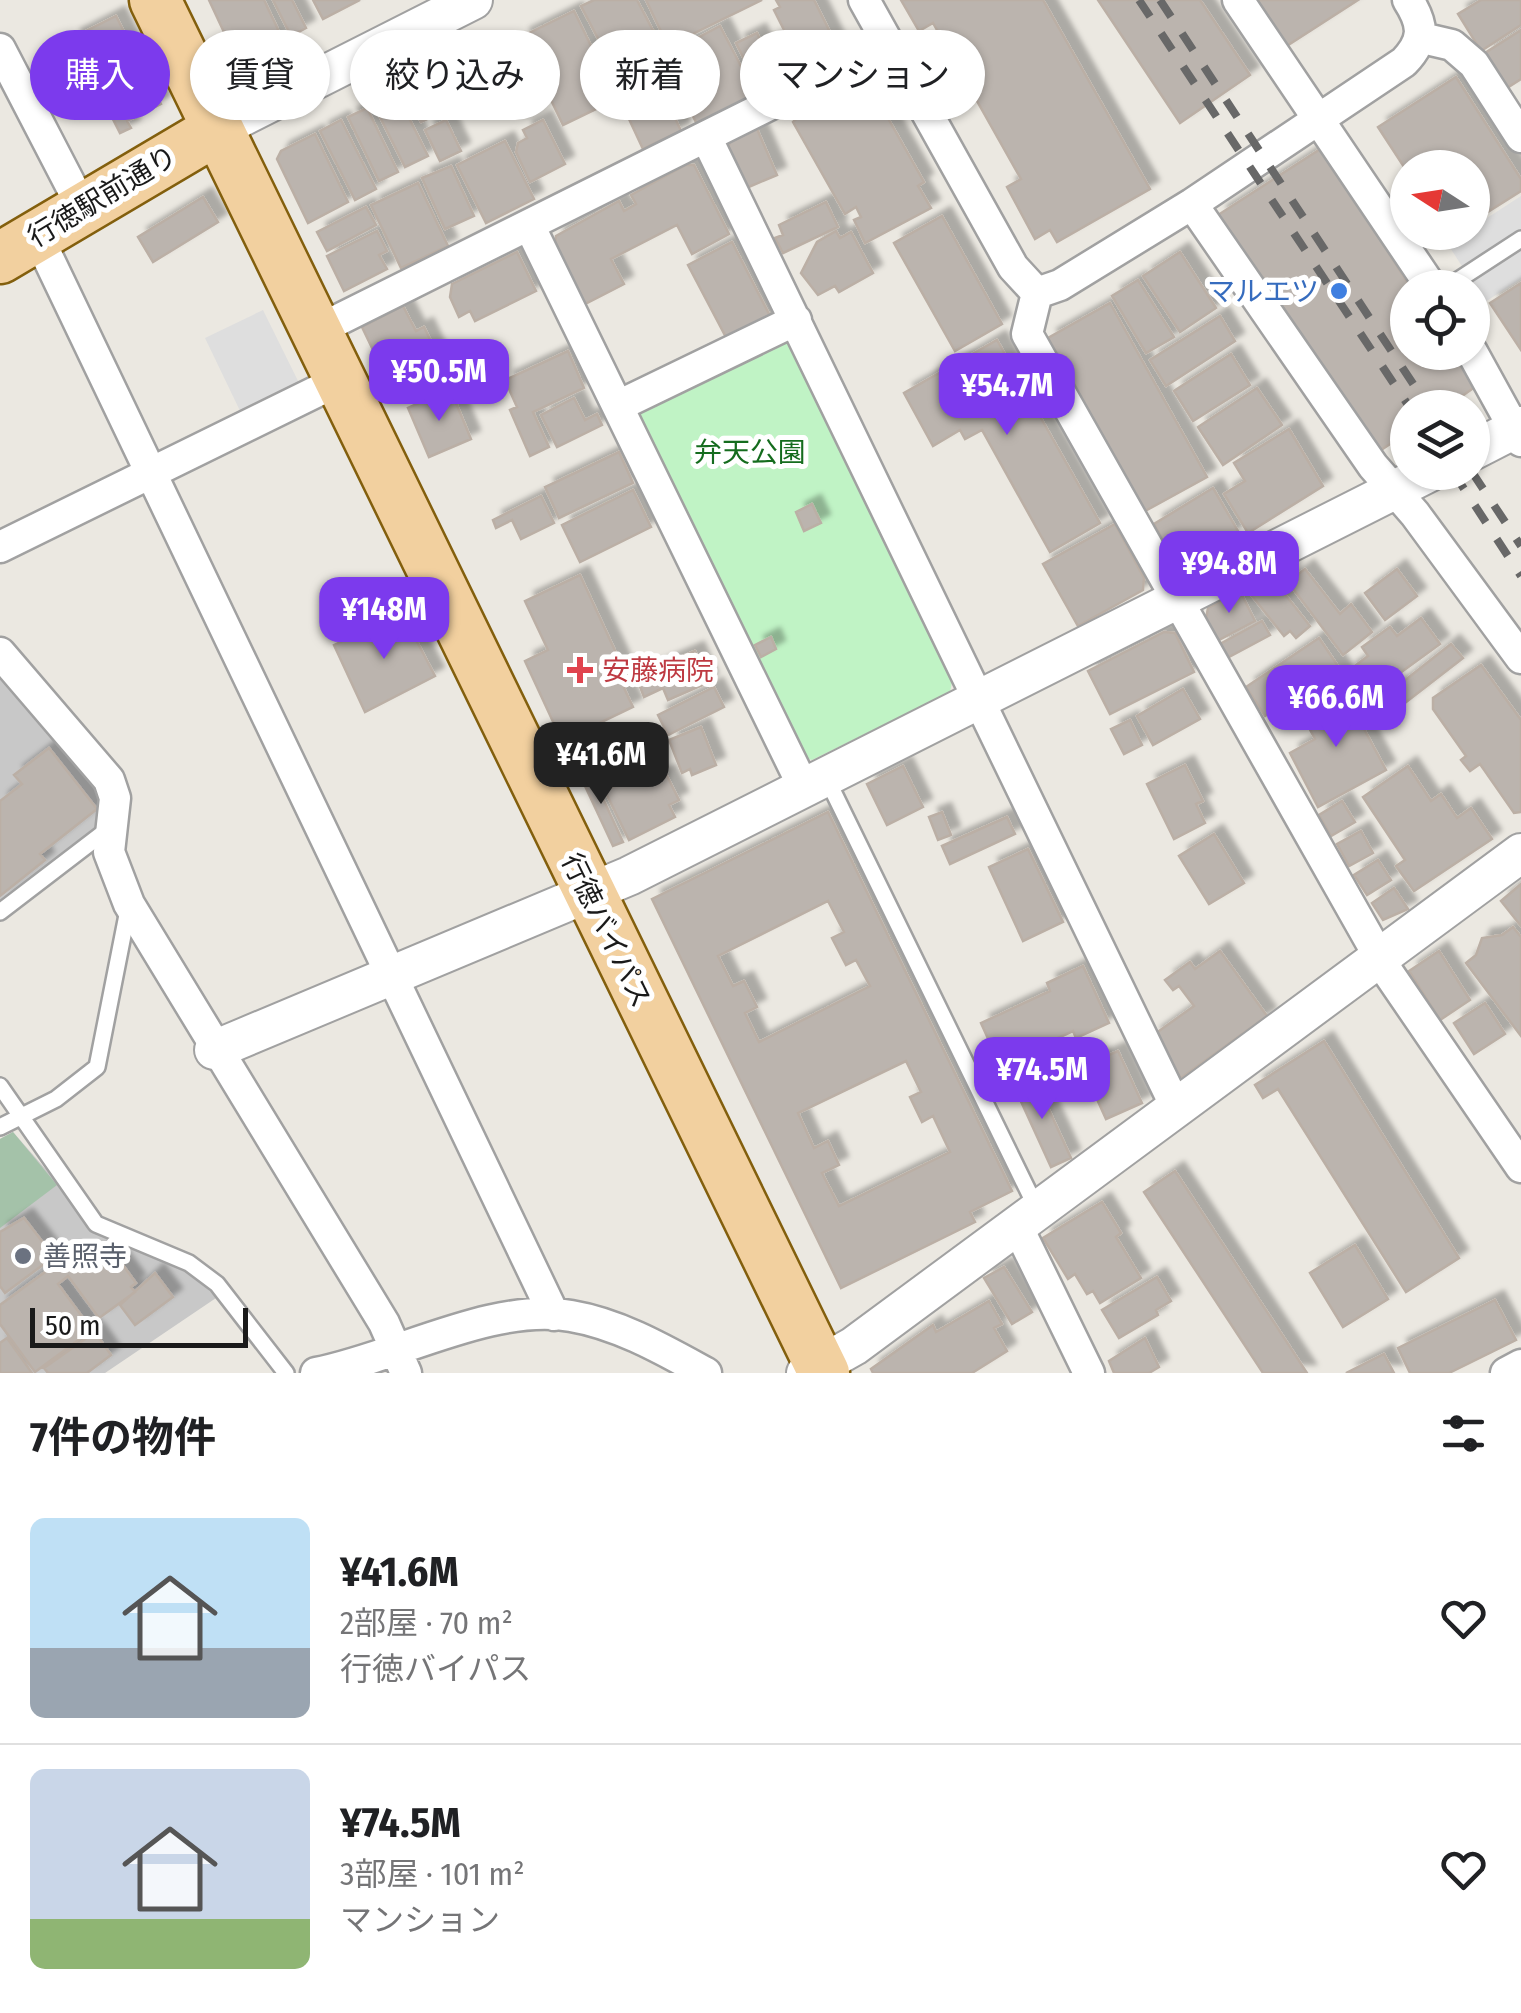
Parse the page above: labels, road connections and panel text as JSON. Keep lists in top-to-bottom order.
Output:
{
  "streets": {
    "main road": ["行徳駅前通り", "行徳バイパス"]
  },
  "crossings": [
    ["行徳駅前通り", "行徳バイパス"]
  ],
  "parks": ["弁天公園"],
  "places": {
    "other": ["マルエツ", "善照寺"],
    "health": ["安藤病院"]
  },
  "scale_bar": "50 m",
  "north": "left",
  "page": {
    "chip": [
      "購入",
      "賃貸",
      "絞り込み",
      "新着",
      "マンション"
    ],
    "price": [
      "¥50.5M",
      "¥54.7M",
      "¥94.8M",
      "¥148M",
      "¥66.6M",
      "¥41.6M",
      "¥74.5M"
    ],
    "scale": "50 m",
    "heading": "7件の物件",
    "list": [
      {
        "name": "¥41.6M",
        "note": "2部屋 · 70 m² · 行徳バイパス"
      },
      {
        "name": "¥74.5M",
        "note": "3部屋 · 101 m² · マンション"
      }
    ]
  }
}
